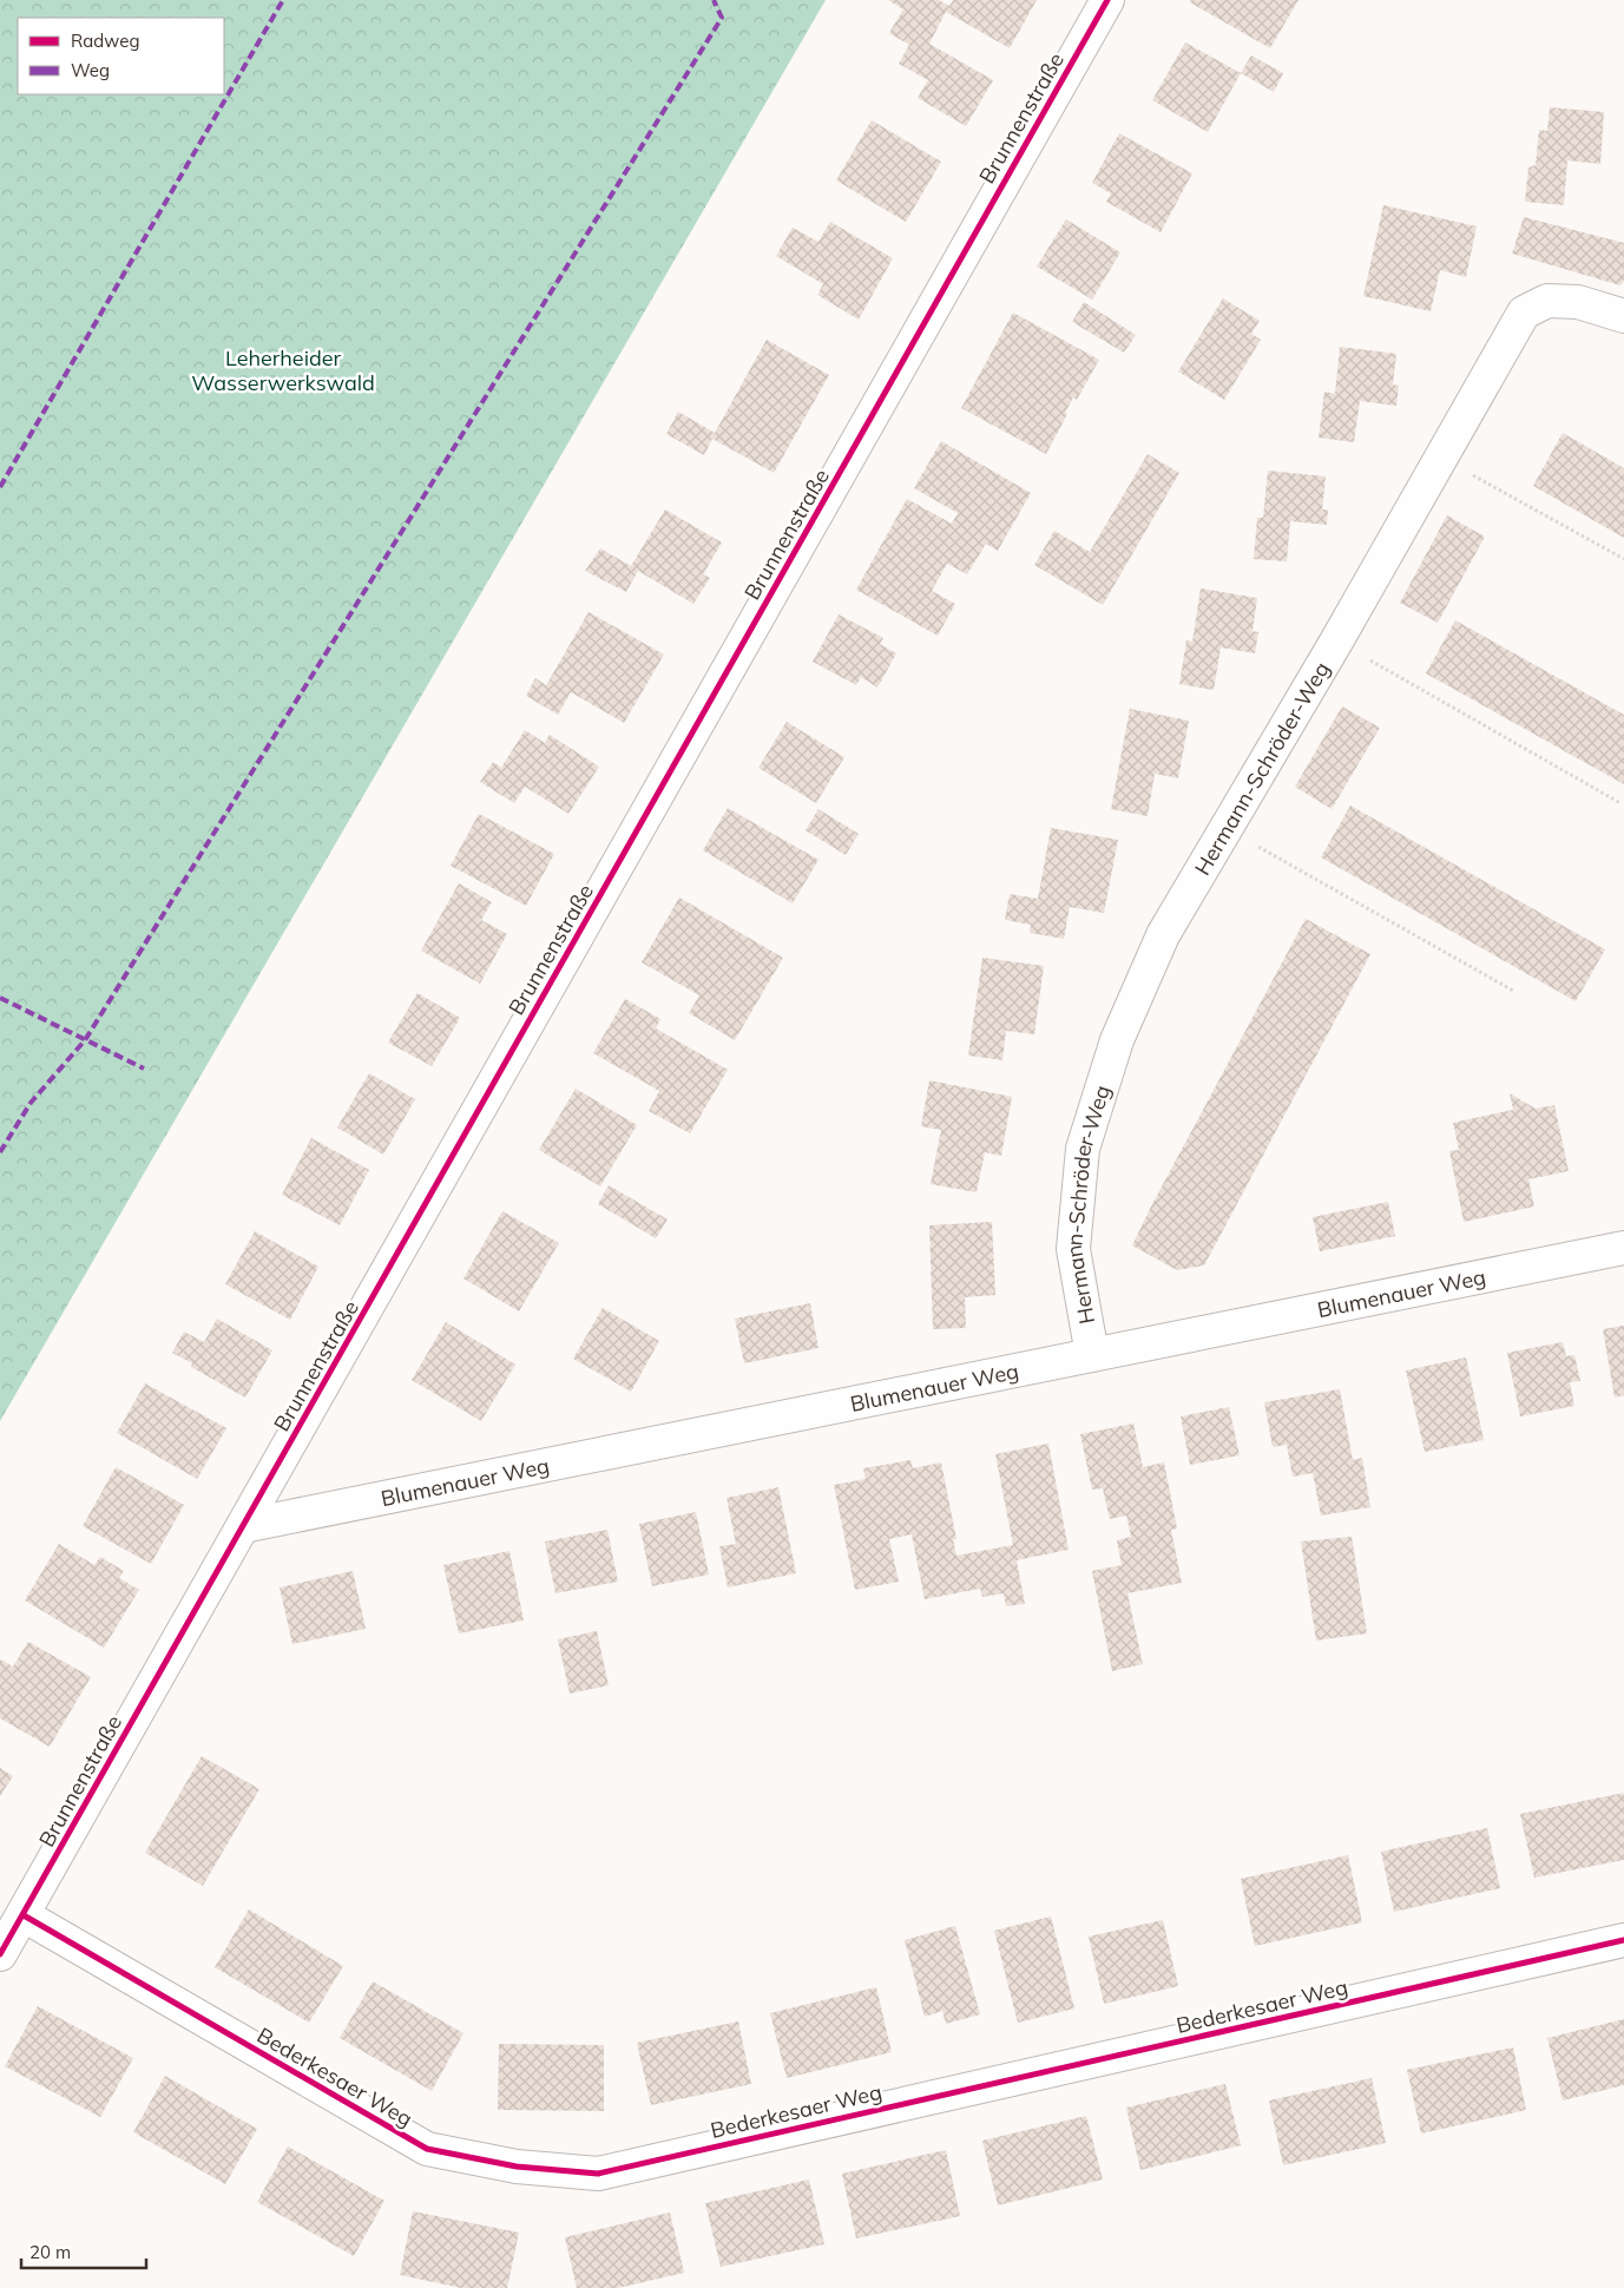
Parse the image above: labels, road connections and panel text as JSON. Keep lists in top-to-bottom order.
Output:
{
  "streets": {
    "street": [
      "Brunnenstraße",
      "Hermann-Schröder-Weg",
      "Blumenauer Weg",
      "Bederkesaer Weg"
    ]
  },
  "crossings": [
    ["Brunnenstraße", "Blumenauer Weg"],
    ["Brunnenstraße", "Bederkesaer Weg"],
    ["Hermann-Schröder-Weg", "Blumenauer Weg"]
  ],
  "parks": ["Leherheider Wasserwerkswald"],
  "legend": ["Radweg", "Weg"],
  "scale_bar": "20 m"
}
